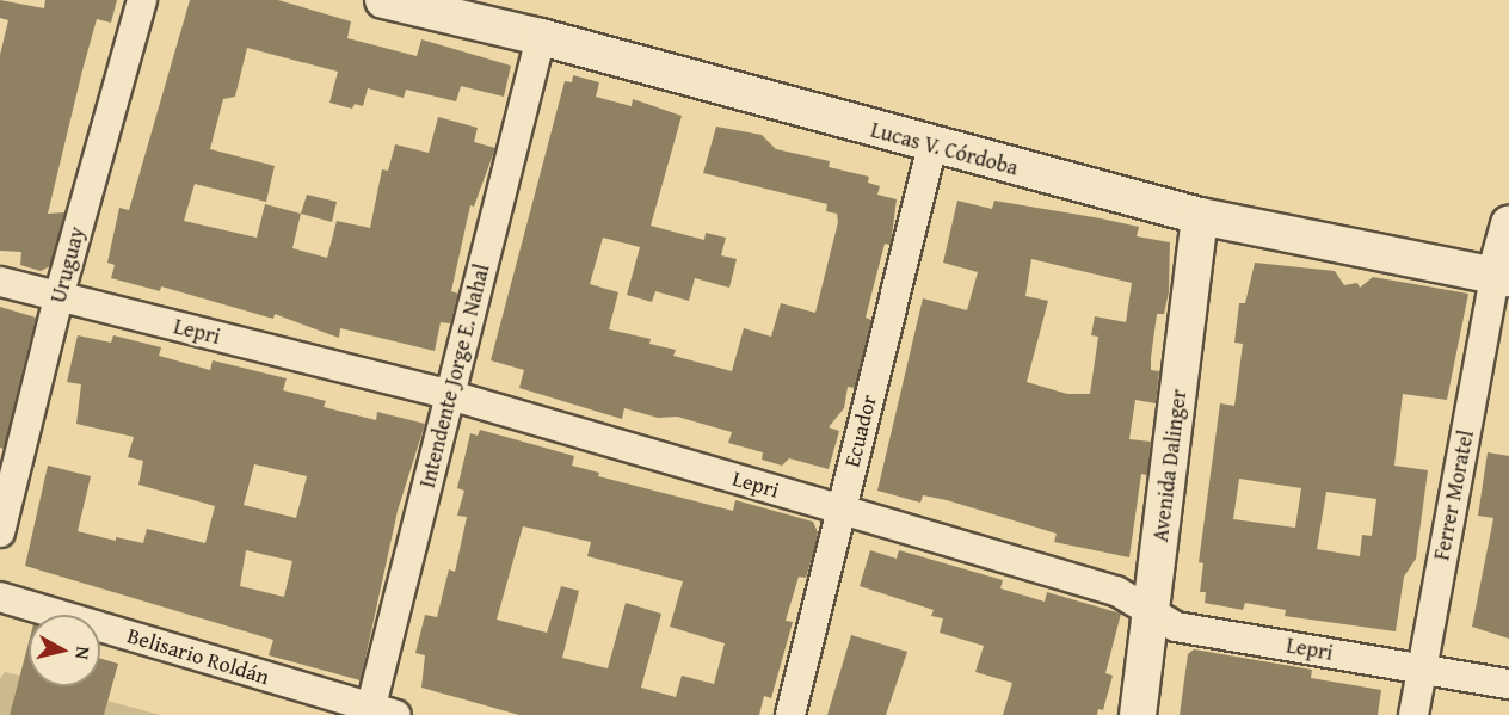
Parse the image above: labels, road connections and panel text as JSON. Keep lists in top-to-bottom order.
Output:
{
  "streets": {
    "street": [
      "Lucas V. Córdoba",
      "Uruguay",
      "Lepri",
      "Intendente Jorge E. Nahal",
      "Ecuador",
      "Avenida Dalinger",
      "Ferrer Moratel",
      "Belisario Roldán"
    ]
  },
  "crossings": [
    ["Lucas V. Córdoba", "Intendente Jorge E. Nahal"],
    ["Lucas V. Córdoba", "Ecuador"],
    ["Lucas V. Córdoba", "Avenida Dalinger"],
    ["Lucas V. Córdoba", "Ferrer Moratel"],
    ["Uruguay", "Lepri"],
    ["Lepri", "Intendente Jorge E. Nahal"],
    ["Lepri", "Ecuador"],
    ["Lepri", "Avenida Dalinger"],
    ["Lepri", "Ferrer Moratel"],
    ["Intendente Jorge E. Nahal", "Belisario Roldán"]
  ],
  "north": "right"
}
